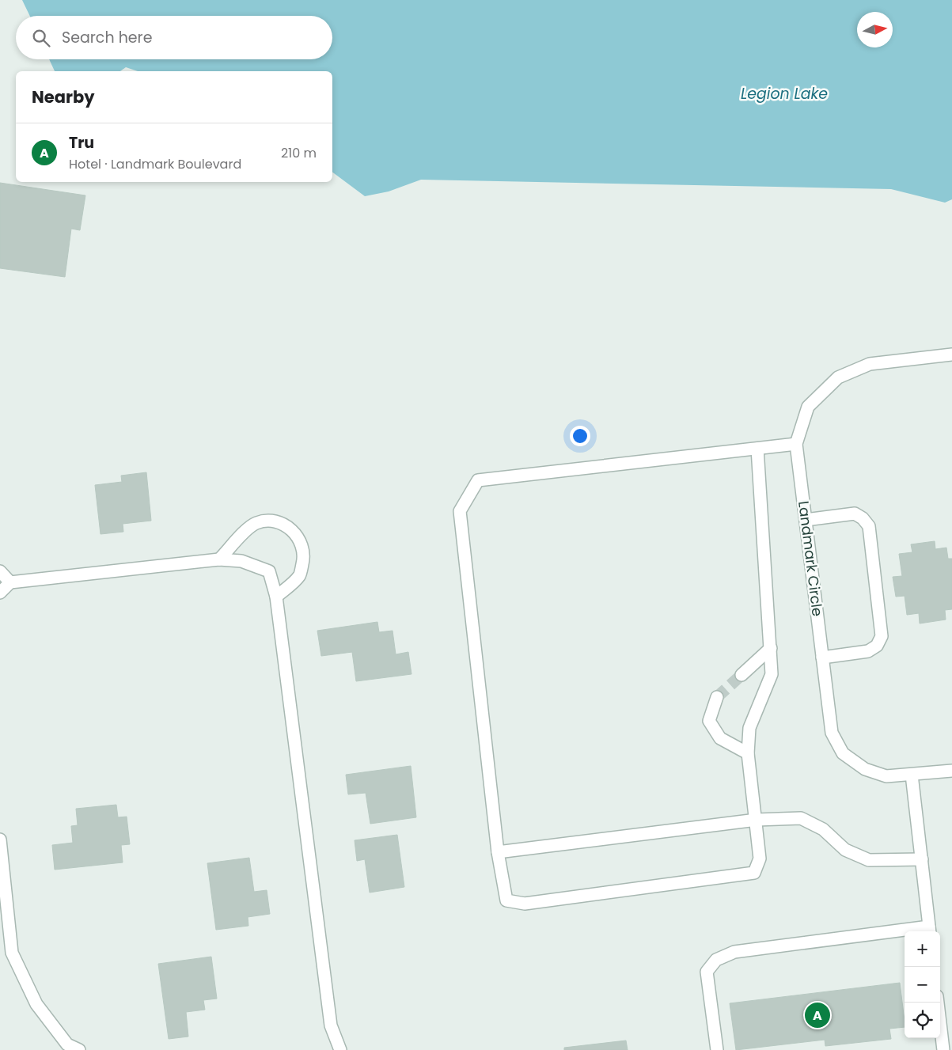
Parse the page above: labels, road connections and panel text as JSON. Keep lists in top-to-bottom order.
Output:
{
  "streets": {
    "street": ["Landmark Circle"]
  },
  "water": ["Legion Lake"],
  "north": "right",
  "page": {
    "search": "Search here",
    "heading": "Nearby",
    "list": [
      {
        "mark": "A",
        "name": "Tru",
        "note": "Hotel · Landmark Boulevard",
        "value": "210 m"
      }
    ],
    "map_buttons": ["+", "−"],
    "pins": "A"
  }
}
